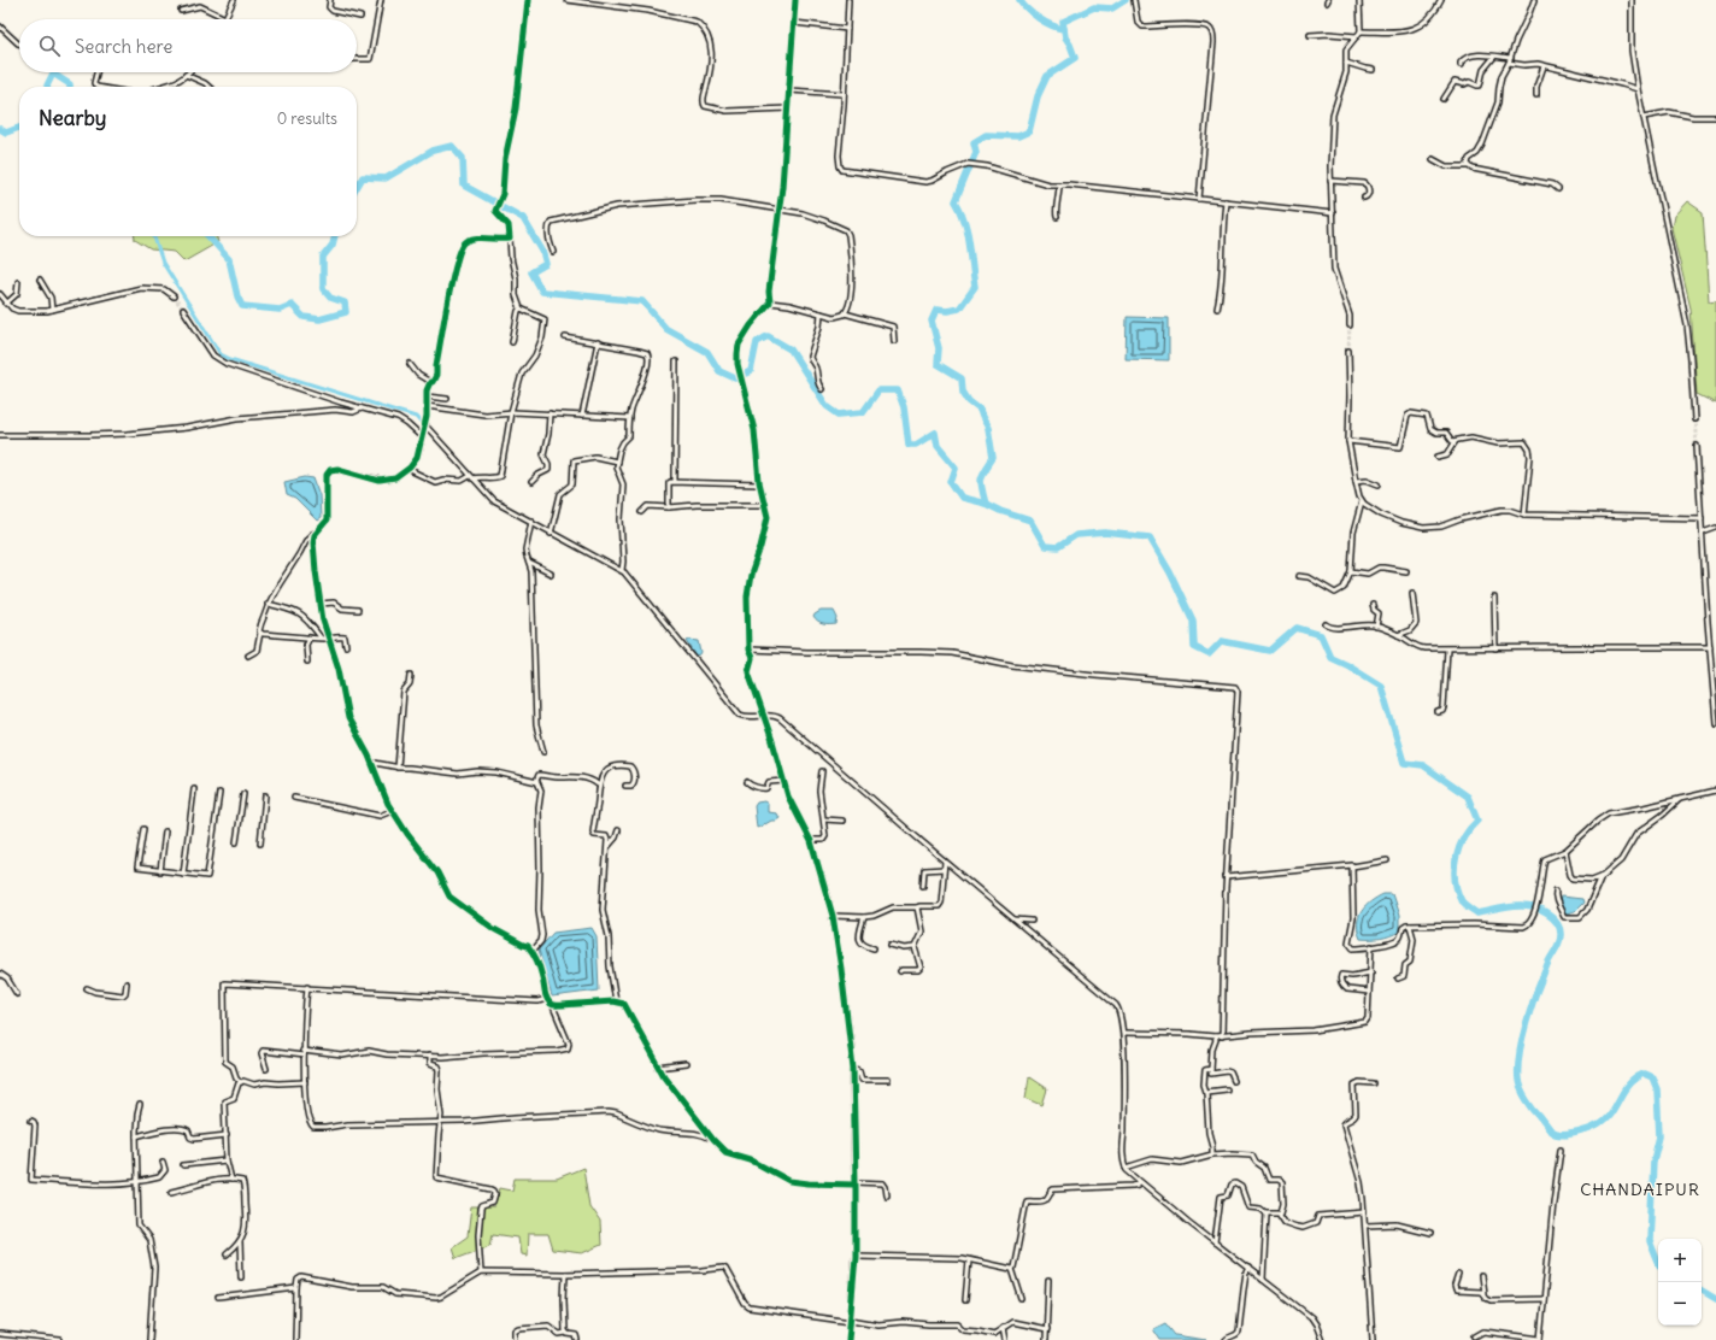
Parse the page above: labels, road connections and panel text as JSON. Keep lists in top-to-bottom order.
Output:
{
  "districts": ["CHANDAIPUR"],
  "page": {
    "search": "Search here",
    "heading": ["Nearby", "0 results"],
    "map_buttons": ["+", "−"]
  }
}
